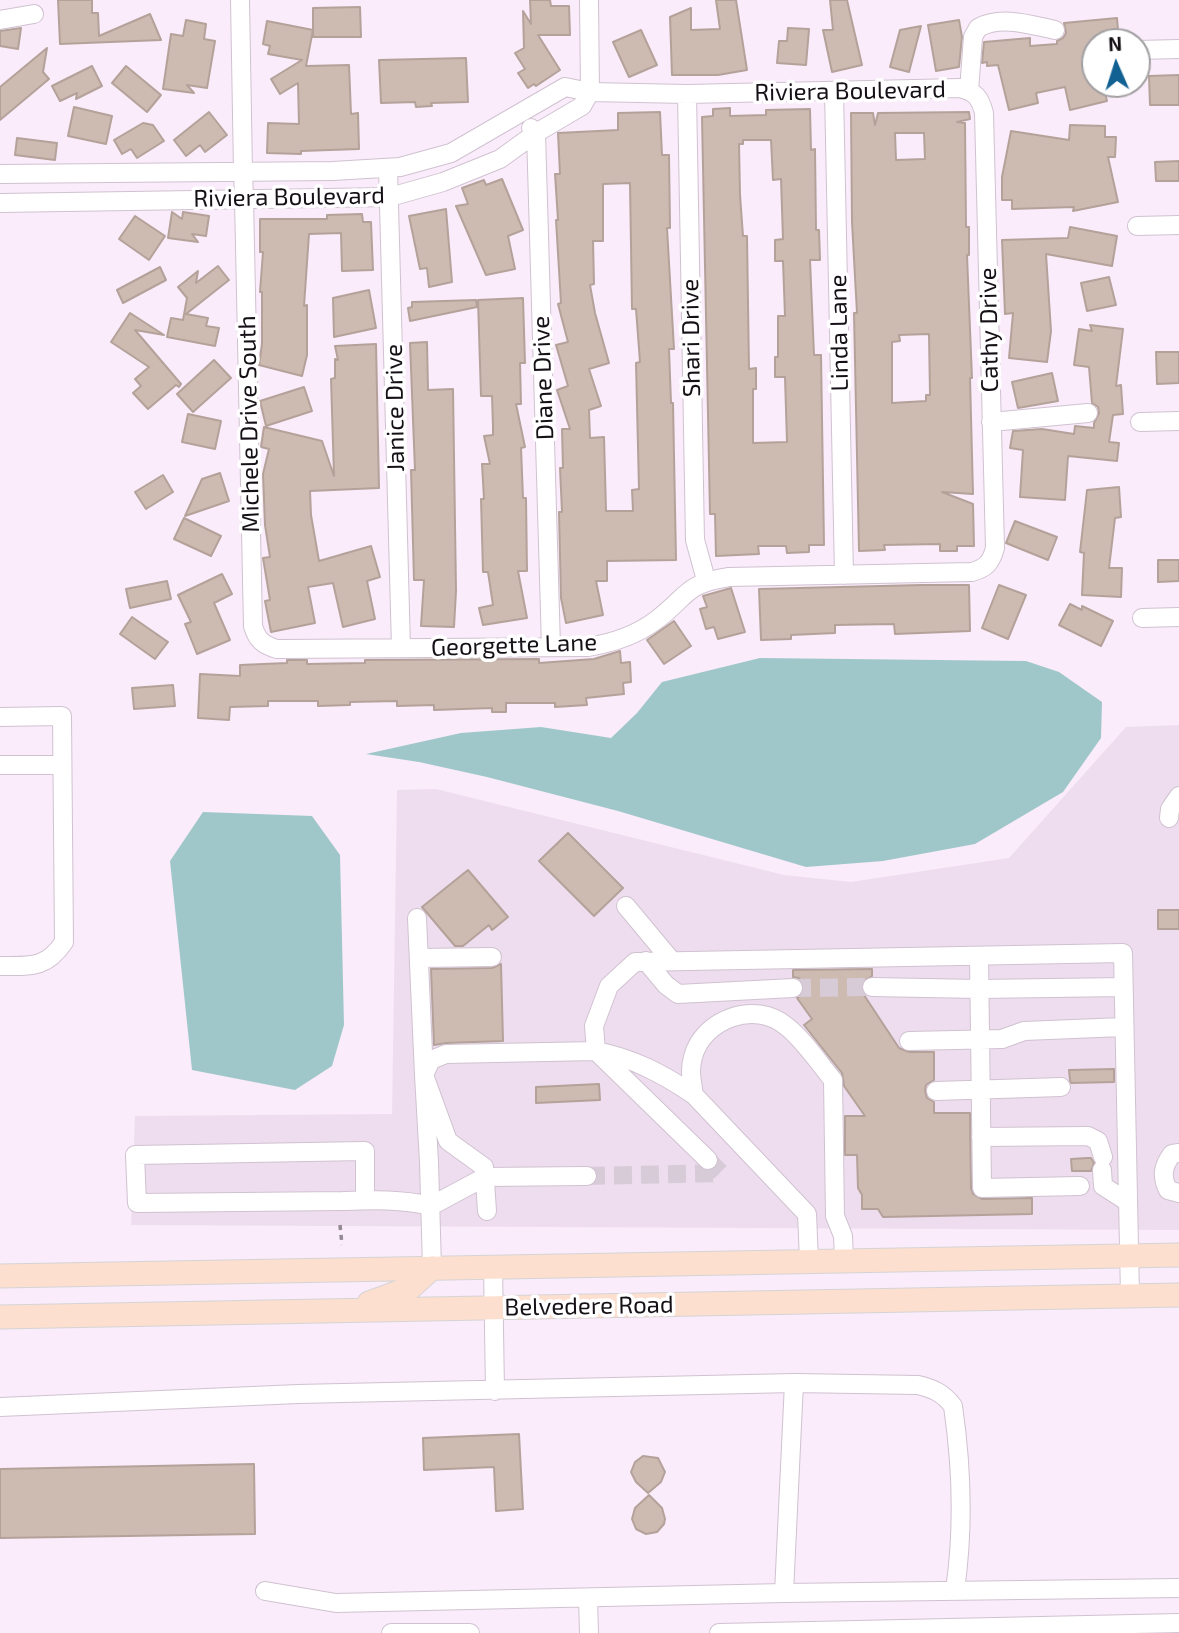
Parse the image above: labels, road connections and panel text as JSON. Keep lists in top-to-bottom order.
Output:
{
  "streets": {
    "main road": ["Belvedere Road"],
    "street": [
      "Riviera Boulevard",
      "Cathy Drive",
      "Linda Lane",
      "Shari Drive",
      "Diane Drive",
      "Janice Drive",
      "Michele Drive South",
      "Georgette Lane"
    ]
  },
  "crossings": [
    ["Riviera Boulevard", "Cathy Drive"],
    ["Riviera Boulevard", "Linda Lane"],
    ["Riviera Boulevard", "Shari Drive"],
    ["Riviera Boulevard", "Diane Drive"],
    ["Riviera Boulevard", "Janice Drive"],
    ["Riviera Boulevard", "Michele Drive South"],
    ["Cathy Drive", "Georgette Lane"],
    ["Linda Lane", "Georgette Lane"],
    ["Shari Drive", "Georgette Lane"],
    ["Diane Drive", "Georgette Lane"],
    ["Janice Drive", "Georgette Lane"],
    ["Michele Drive South", "Georgette Lane"]
  ],
  "north": "top"
}
